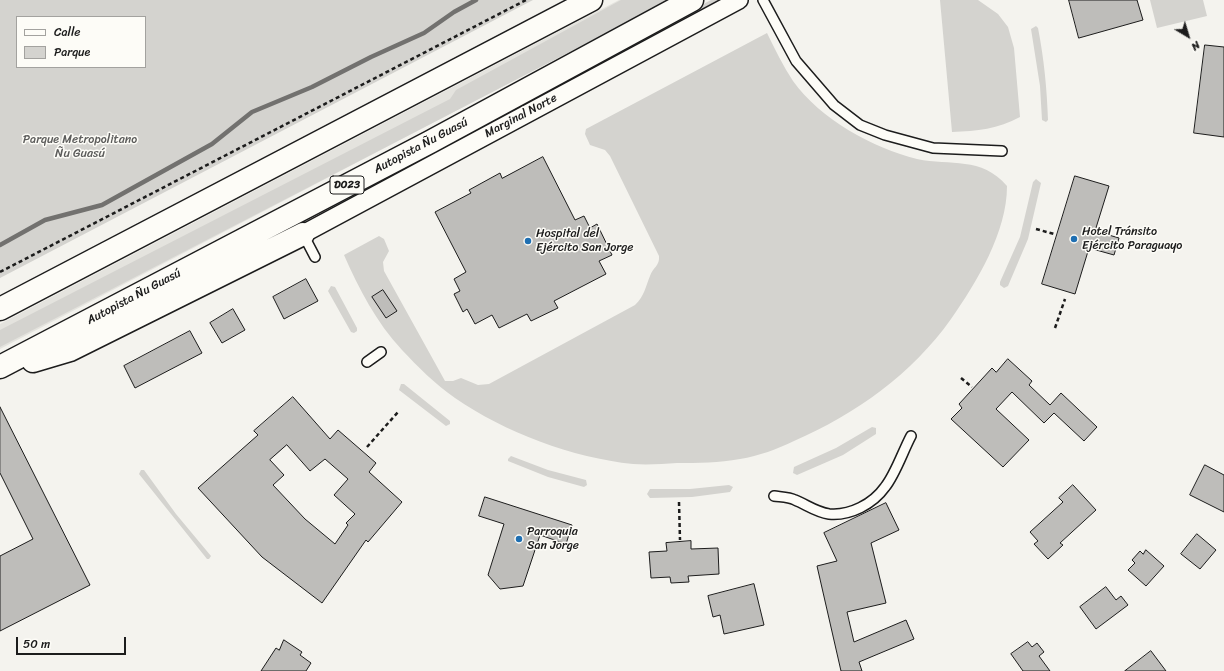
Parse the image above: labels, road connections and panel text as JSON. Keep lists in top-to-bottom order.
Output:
{
  "streets": {
    "highway": ["Autopista Ñu Guasú", "D023"],
    "street": ["Marginal Norte"]
  },
  "parks": ["Parque Metropolitano Ñu Guasú"],
  "places": ["Hotel Tránsito Ejército Paraguayo", "Hospital del Ejército San Jorge", "Parroquia San Jorge"],
  "legend": ["Calle", "Parque"],
  "scale_bar": "50 m",
  "north": "bottom right"
}
